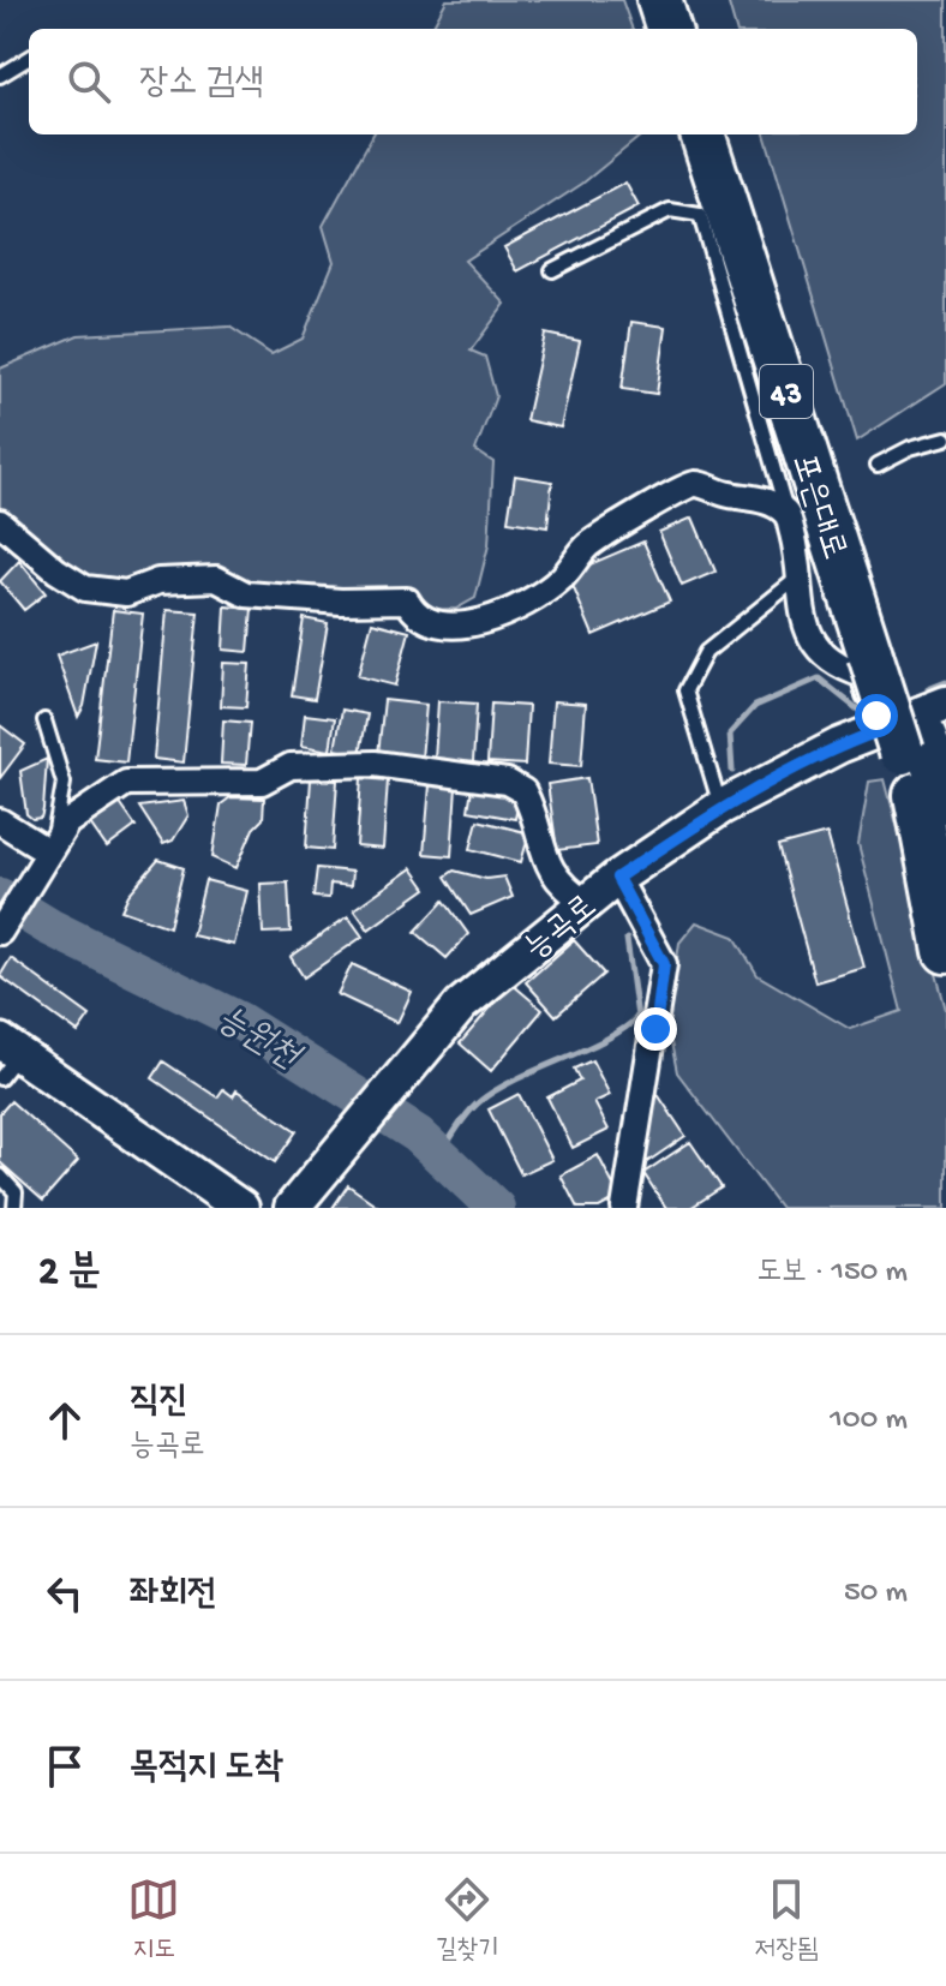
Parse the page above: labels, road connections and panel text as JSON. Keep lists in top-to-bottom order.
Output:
{
  "streets": {
    "highway": ["43", "포은대로"],
    "street": ["능곡로"]
  },
  "crossings": [
    ["43", "포은대로"],
    ["43", "능곡로"]
  ],
  "water": ["능원천"],
  "page": {
    "search": "장소 검색",
    "heading": ["2 분", "도보 · 150 m"],
    "list": [
      ["직진", "능곡로", "100 m"],
      ["좌회전", "50 m"],
      "목적지 도착"
    ],
    "nav": ["지도", "길찾기", "저장됨"]
  }
}
